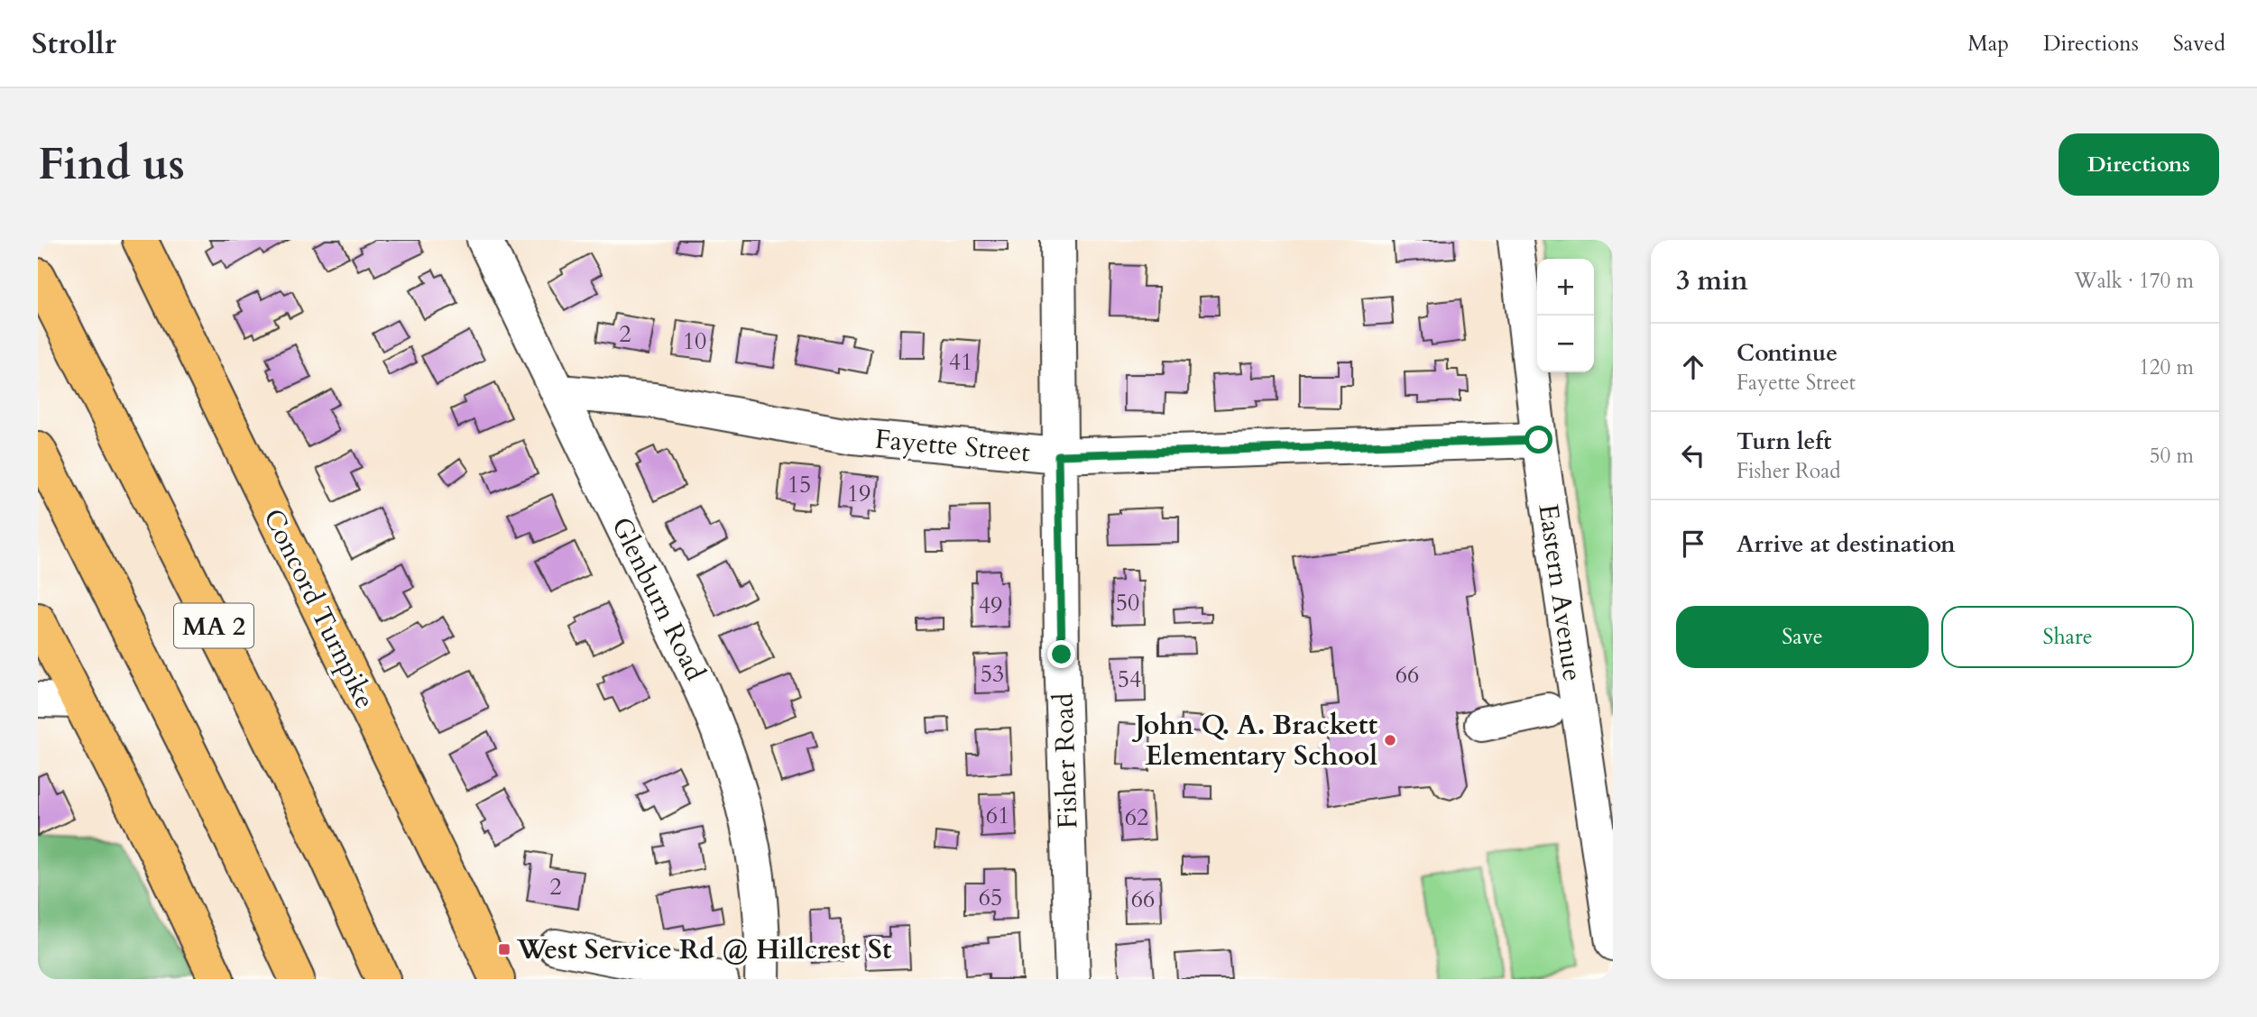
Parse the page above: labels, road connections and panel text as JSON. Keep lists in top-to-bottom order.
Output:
{
  "streets": {
    "main road": ["Concord Turnpike", "MA 2"],
    "street": [
      "Fayette Street",
      "Eastern Avenue",
      "Glenburn Road",
      "Fisher Road"
    ]
  },
  "crossings": [
    ["Fayette Street", "Eastern Avenue"],
    ["Fayette Street", "Glenburn Road"],
    ["Fayette Street", "Fisher Road"]
  ],
  "places": {
    "other": ["John Q. A. Brackett Elementary School"],
    "transit": ["West Service Rd @ Hillcrest St"]
  },
  "house_numbers": [
    "2",
    "10",
    "41",
    "15",
    "19",
    "50",
    "49",
    "53",
    "66",
    "54",
    "61",
    "62",
    "2",
    "65",
    "66"
  ],
  "page": {
    "header": "Strollr",
    "nav": ["Map", "Directions", "Saved"],
    "buttons": [
      "Directions",
      ["Save", "Share"]
    ],
    "title": "Find us",
    "heading": ["3 min", "Walk · 170 m"],
    "map_buttons": ["+", "−"],
    "list": [
      ["Continue", "Fayette Street", "120 m"],
      ["Turn left", "Fisher Road", "50 m"],
      "Arrive at destination"
    ]
  }
}
